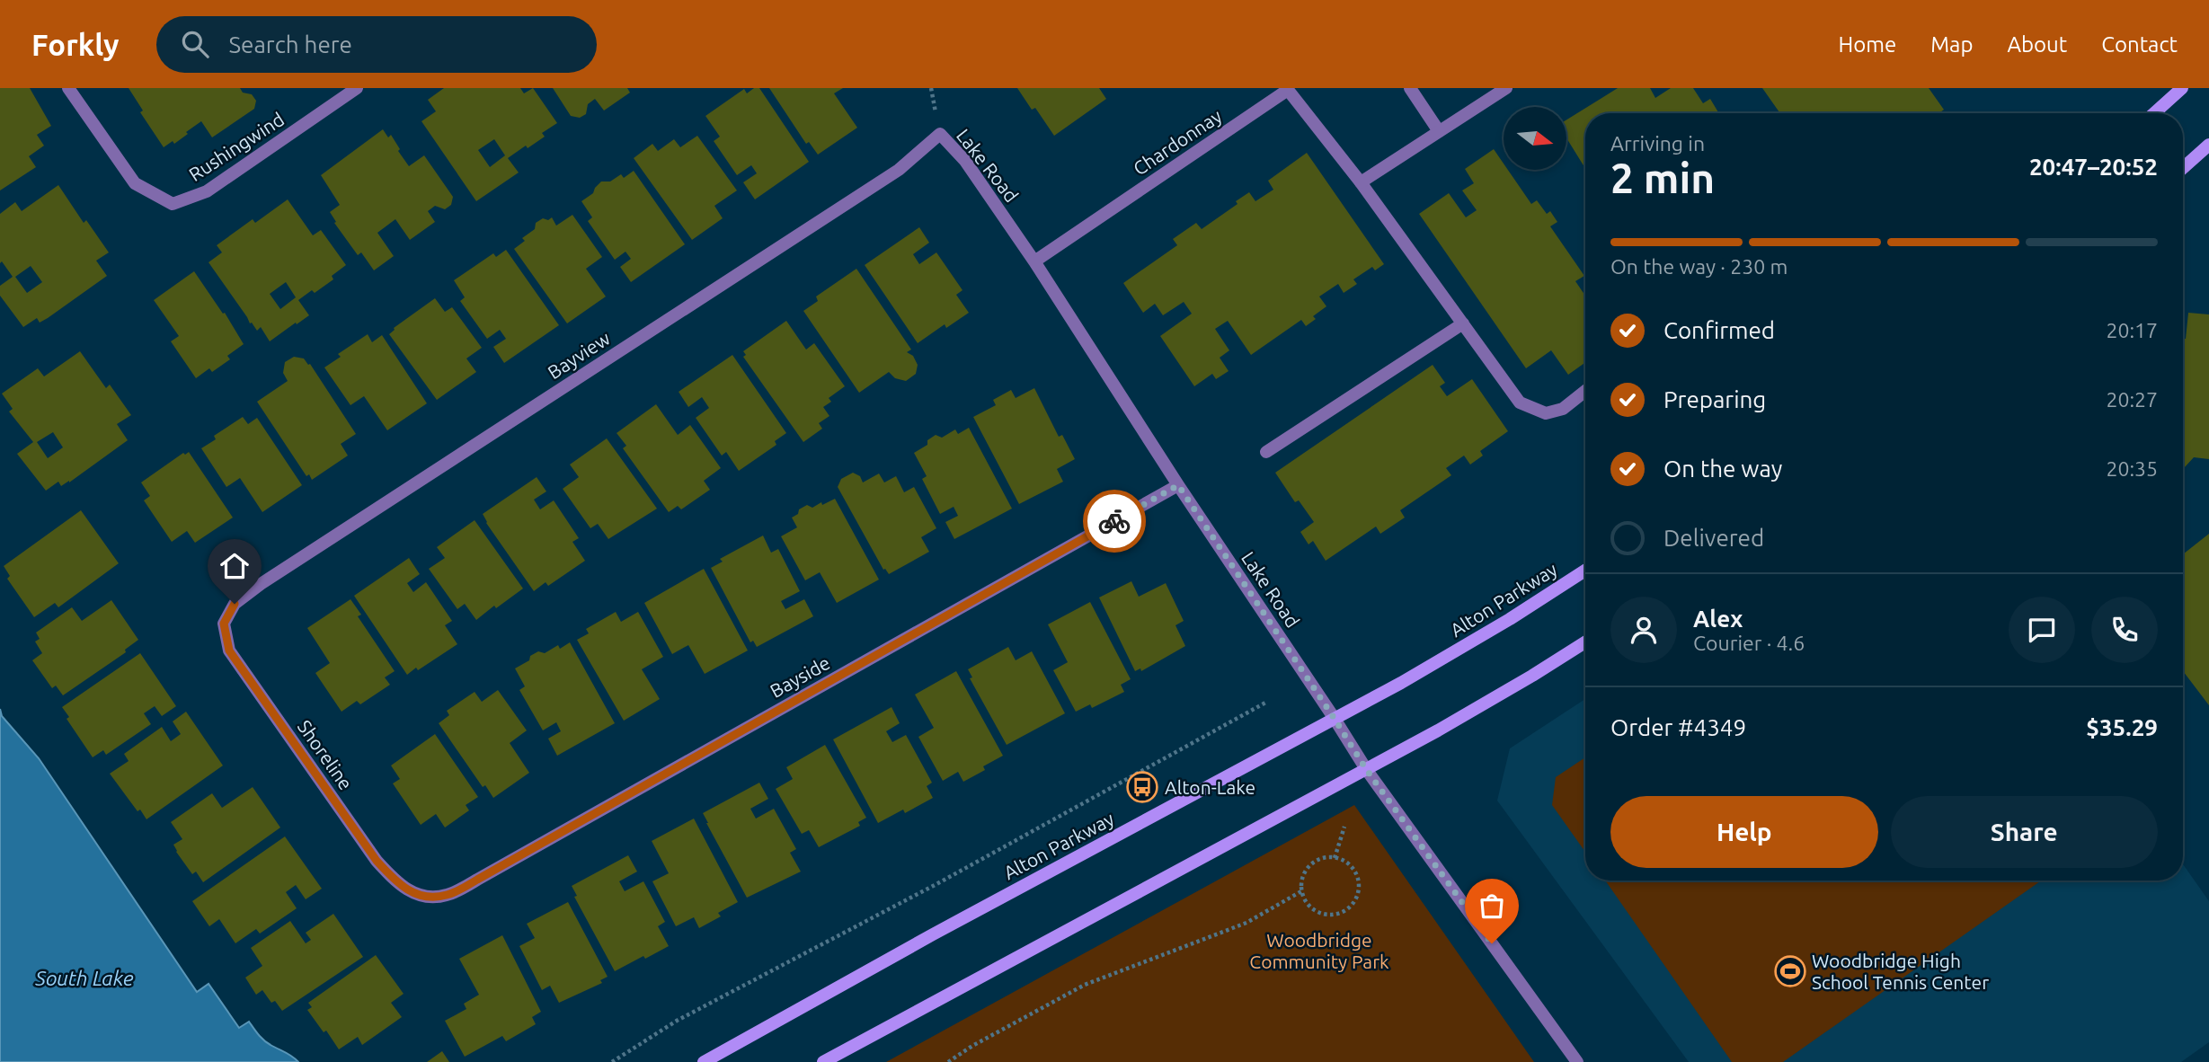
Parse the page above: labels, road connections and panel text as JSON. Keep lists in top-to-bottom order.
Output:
{
  "streets": {
    "main road": ["Alton Parkway"],
    "street": [
      "Chardonnay",
      "Rushingwind",
      "Lake Road",
      "Bayview",
      "Bayside",
      "Shoreline"
    ]
  },
  "crossings": [
    ["Chardonnay", "Lake Road"],
    ["Lake Road", "Bayview"],
    ["Lake Road", "Alton Parkway"],
    ["Lake Road", "Bayside"],
    ["Bayview", "Shoreline"],
    ["Bayside", "Shoreline"]
  ],
  "water": ["South Lake"],
  "parks": ["Woodbridge Community Park"],
  "places": {
    "bus stop": ["Alton-Lake"],
    "sports": ["Woodbridge High School Tennis Center"]
  },
  "north": "right",
  "page": {
    "header": "Forkly",
    "search": "Search here",
    "nav": [
      "Home",
      "Map",
      "About",
      "Contact"
    ],
    "heading": ["2 min", "Arriving in", "20:47–20:52"],
    "panel": [
      "Alex",
      "Courier · 4.6",
      "Order #4349",
      "$35.29"
    ],
    "bar": "On the way · 230 m",
    "list": [
      ["Confirmed", "20:17"],
      ["Preparing", "20:27"],
      ["On the way", "20:35"],
      "Delivered"
    ],
    "buttons": ["Help", "Share"]
  }
}
